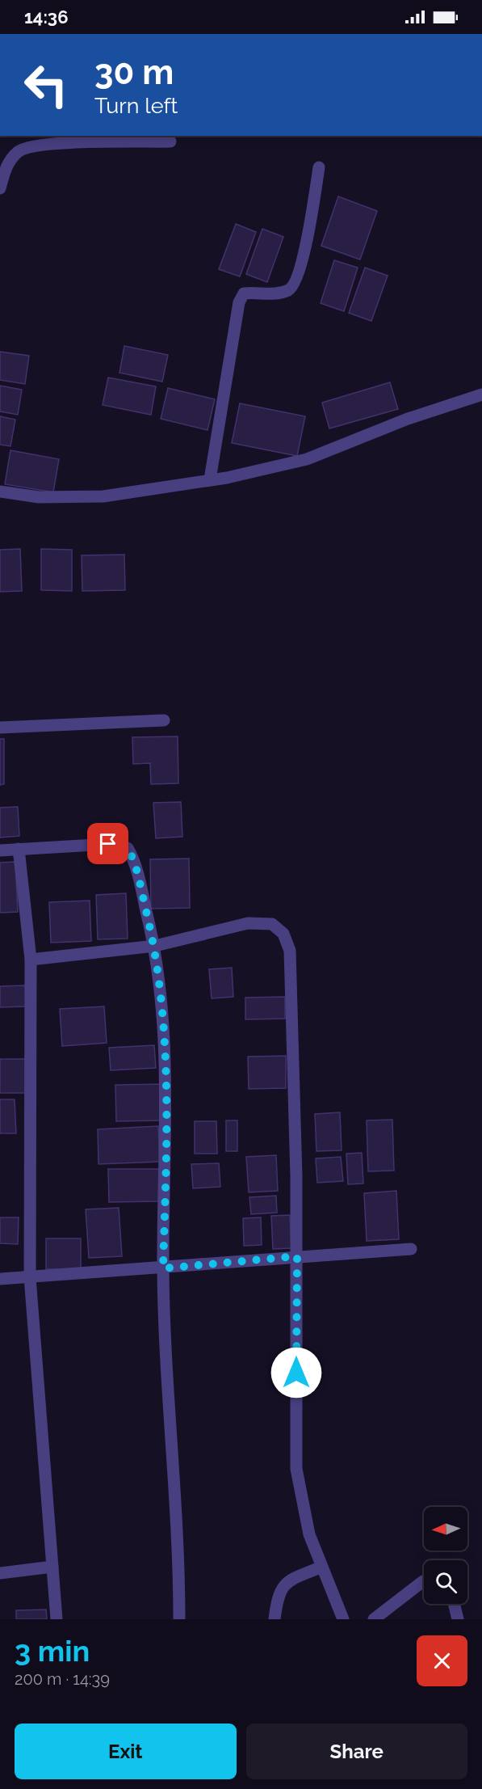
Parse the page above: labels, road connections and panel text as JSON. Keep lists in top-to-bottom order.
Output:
{
  "north": "left",
  "page": {
    "status": "14:36",
    "turn": ["30 m", "Turn left"],
    "heading": ["3 min", "200 m · 14:39"],
    "buttons": ["Exit", "Share"]
  }
}
